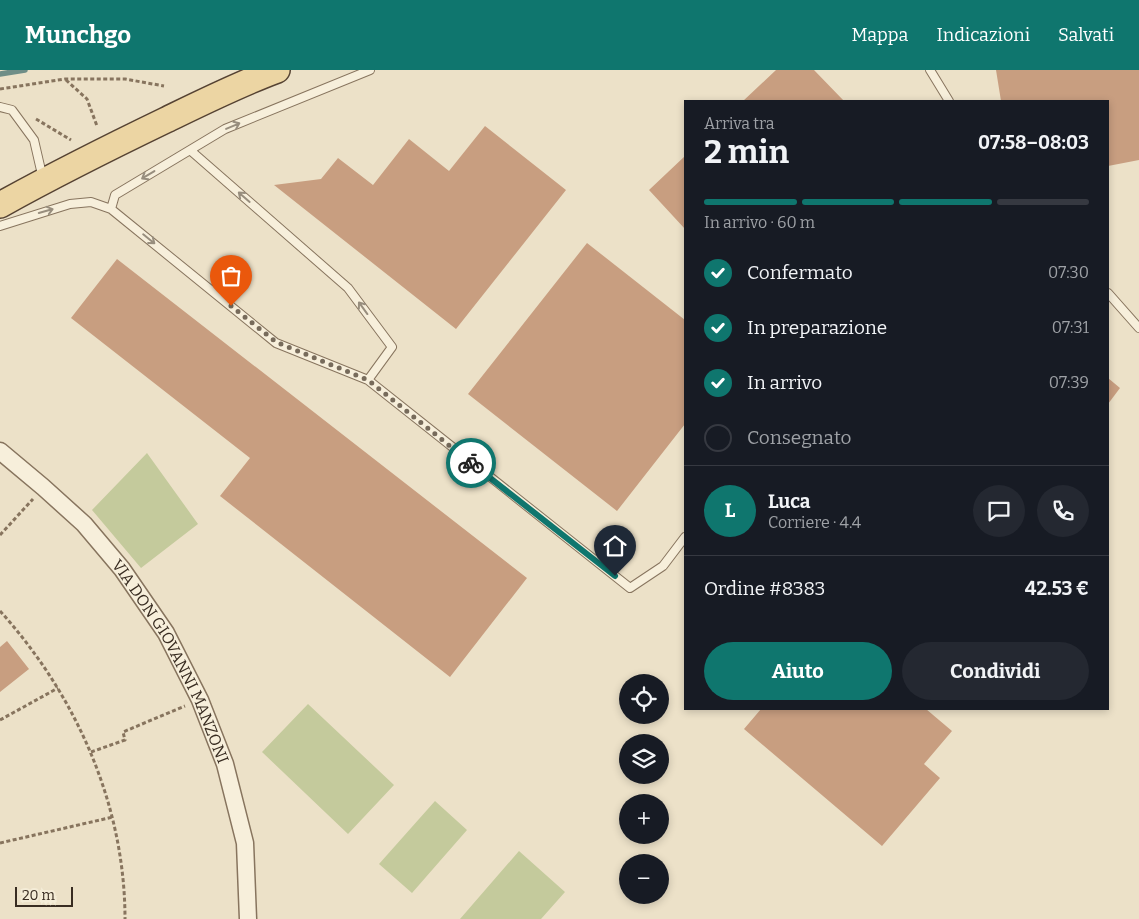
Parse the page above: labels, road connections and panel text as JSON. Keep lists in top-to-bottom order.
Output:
{
  "streets": {
    "street": ["VIA DON GIOVANNI MANZONI"]
  },
  "scale_bar": "20 m",
  "page": {
    "header": "Munchgo",
    "nav": ["Mappa", "Indicazioni", "Salvati"],
    "heading": ["2 min", "Arriva tra", "07:58–08:03"],
    "panel": [
      "Luca",
      "Corriere · 4.4",
      "Ordine #8383",
      "42.53 €"
    ],
    "bar": "In arrivo · 60 m",
    "list": [
      ["Confermato", "07:30"],
      ["In preparazione", "07:31"],
      ["In arrivo", "07:39"],
      "Consegnato"
    ],
    "round": "L",
    "buttons": ["Aiuto", "Condividi"],
    "map_buttons": ["+", "−"],
    "scale": "20 m"
  }
}
